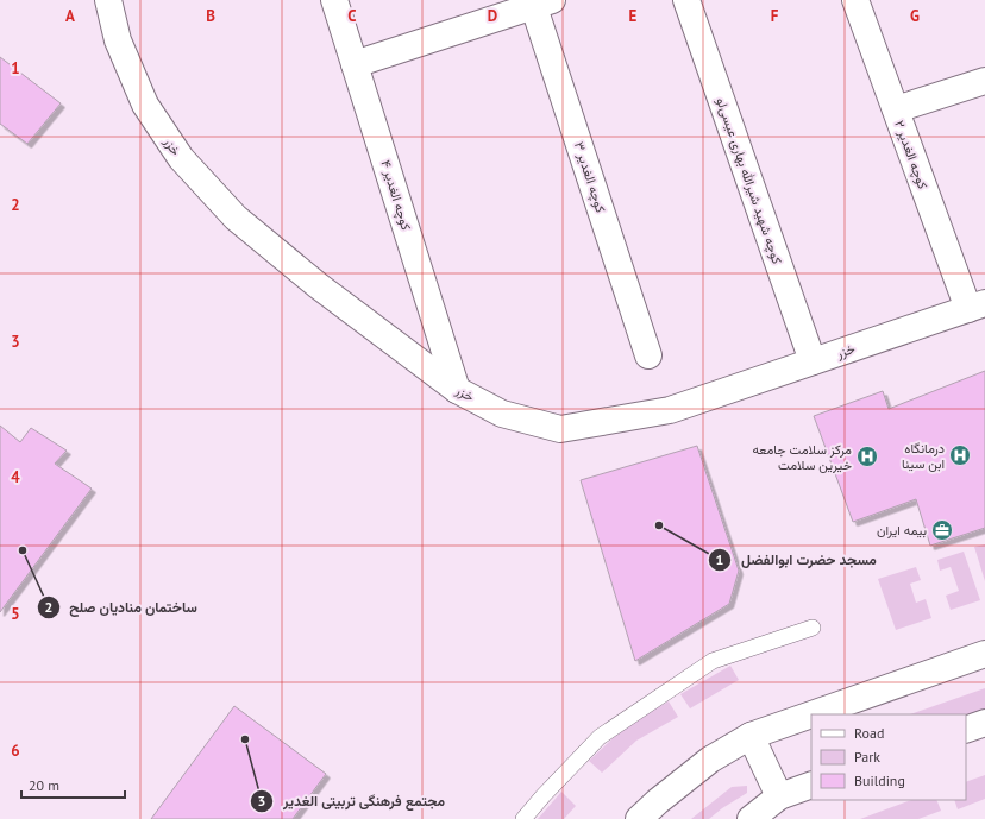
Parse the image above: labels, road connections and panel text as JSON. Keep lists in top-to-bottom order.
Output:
{
  "streets": {
    "street": [
      "خزر",
      "کوچه الغدیر ۲",
      "کوچه الغدیر ۳",
      "کوچه شهید شیرالله بهاری عیسی‌لو",
      "کوچه الغدیر ۴"
    ]
  },
  "crossings": [
    ["خزر", "کوچه الغدیر ۲"],
    ["خزر", "کوچه شهید شیرالله بهاری عیسی‌لو"],
    ["خزر", "کوچه الغدیر ۴"]
  ],
  "places": {
    "hospital": ["درمانگاه ابن سینا", "مرکز سلامت جامعه خیرین سلامت"],
    "other": ["مسجد حضرت ابوالفضل", "ساختمان منادیان صلح", "مجتمع فرهنگی تربیتی الغدیر"],
    "office": ["بیمه ایران"]
  },
  "legend": ["Road", "Park", "Building"],
  "scale_bar": "20 m",
  "grid": {
    "columns": [
      "A",
      "B",
      "C",
      "D",
      "E",
      "F",
      "G"
    ],
    "rows": [
      "1",
      "2",
      "3",
      "4",
      "5",
      "6"
    ]
  }
}
